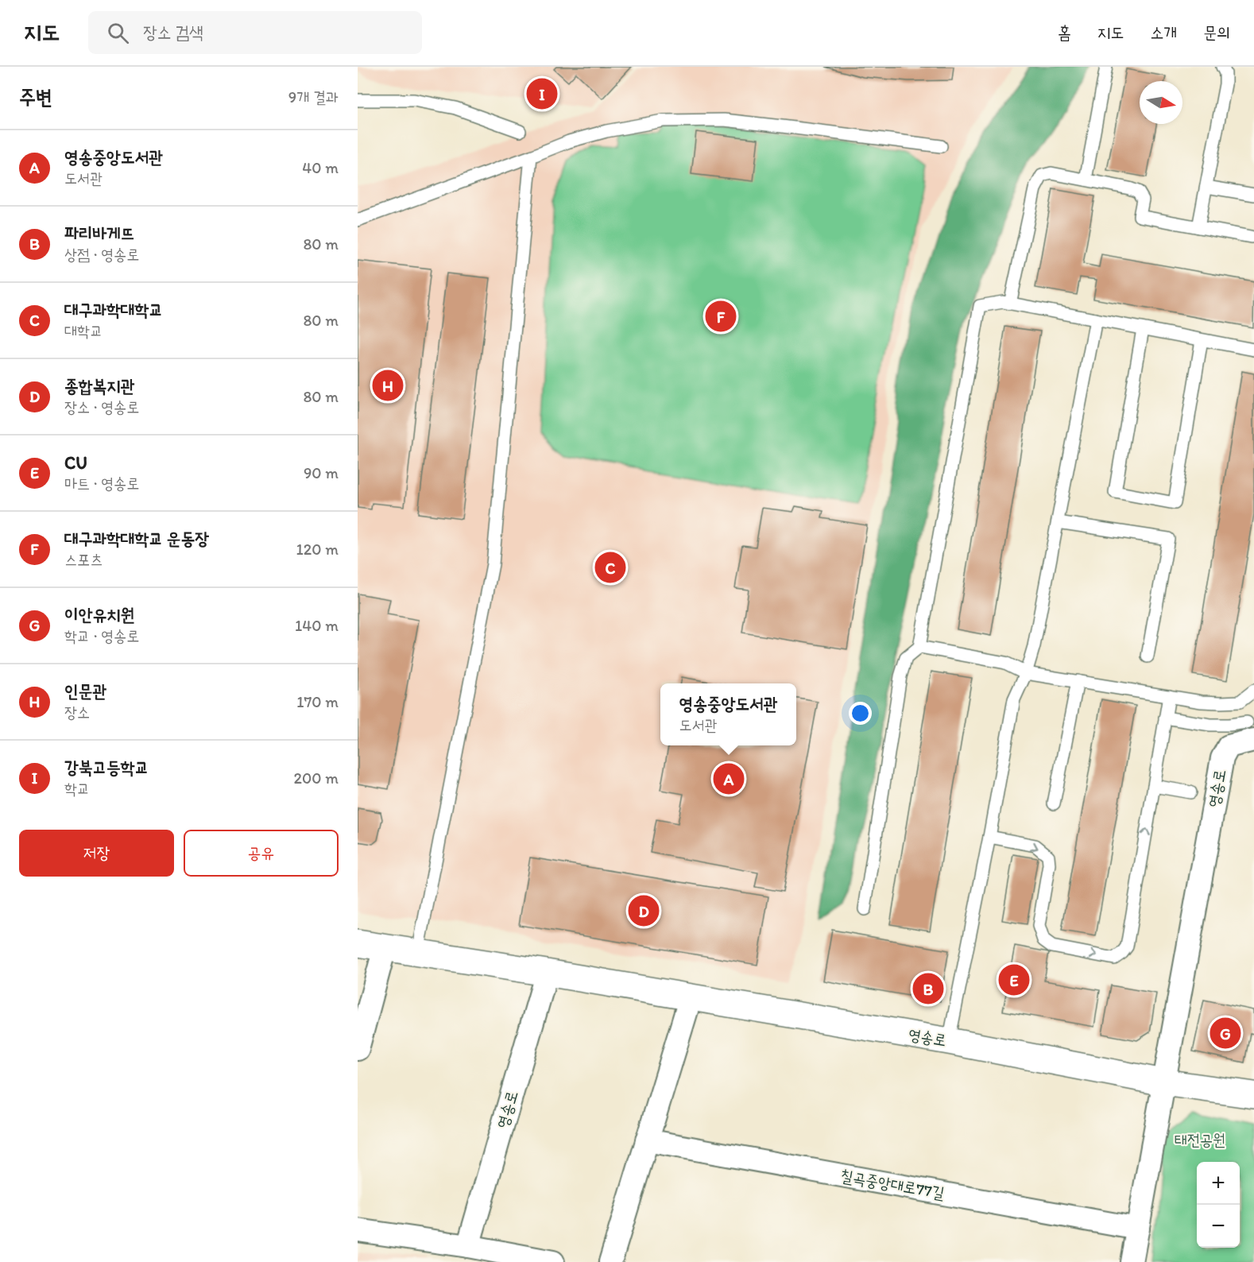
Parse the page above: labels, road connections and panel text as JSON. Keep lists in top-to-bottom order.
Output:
{
  "streets": {
    "main road": ["영송로"],
    "street": ["칠곡중앙대로77길"]
  },
  "parks": ["태전공원"],
  "north": "right",
  "page": {
    "header": "지도",
    "search": "장소 검색",
    "nav": [
      "홈",
      "지도",
      "소개",
      "문의"
    ],
    "heading": ["주변", "9개 결과"],
    "pins": [
      "I",
      "F",
      "H",
      "C",
      "A",
      "D",
      "E",
      "B",
      "G"
    ],
    "list": [
      {
        "mark": "A",
        "name": "영송중앙도서관",
        "note": "도서관",
        "value": "40 m"
      },
      {
        "mark": "B",
        "name": "파리바게뜨",
        "note": "상점 · 영송로",
        "value": "80 m"
      },
      {
        "mark": "C",
        "name": "대구과학대학교",
        "note": "대학교",
        "value": "80 m"
      },
      {
        "mark": "D",
        "name": "종합복지관",
        "note": "장소 · 영송로",
        "value": "80 m"
      },
      {
        "mark": "E",
        "name": "CU",
        "note": "마트 · 영송로",
        "value": "90 m"
      },
      {
        "mark": "F",
        "name": "대구과학대학교 운동장",
        "note": "스포츠",
        "value": "120 m"
      },
      {
        "mark": "G",
        "name": "이안유치원",
        "note": "학교 · 영송로",
        "value": "140 m"
      },
      {
        "mark": "H",
        "name": "인문관",
        "note": "장소",
        "value": "170 m"
      },
      {
        "mark": "I",
        "name": "강북고등학교",
        "note": "학교",
        "value": "200 m"
      }
    ],
    "popup": ["영송중앙도서관", "도서관"],
    "buttons": ["저장", "공유"],
    "map_buttons": ["+", "−"]
  }
}
